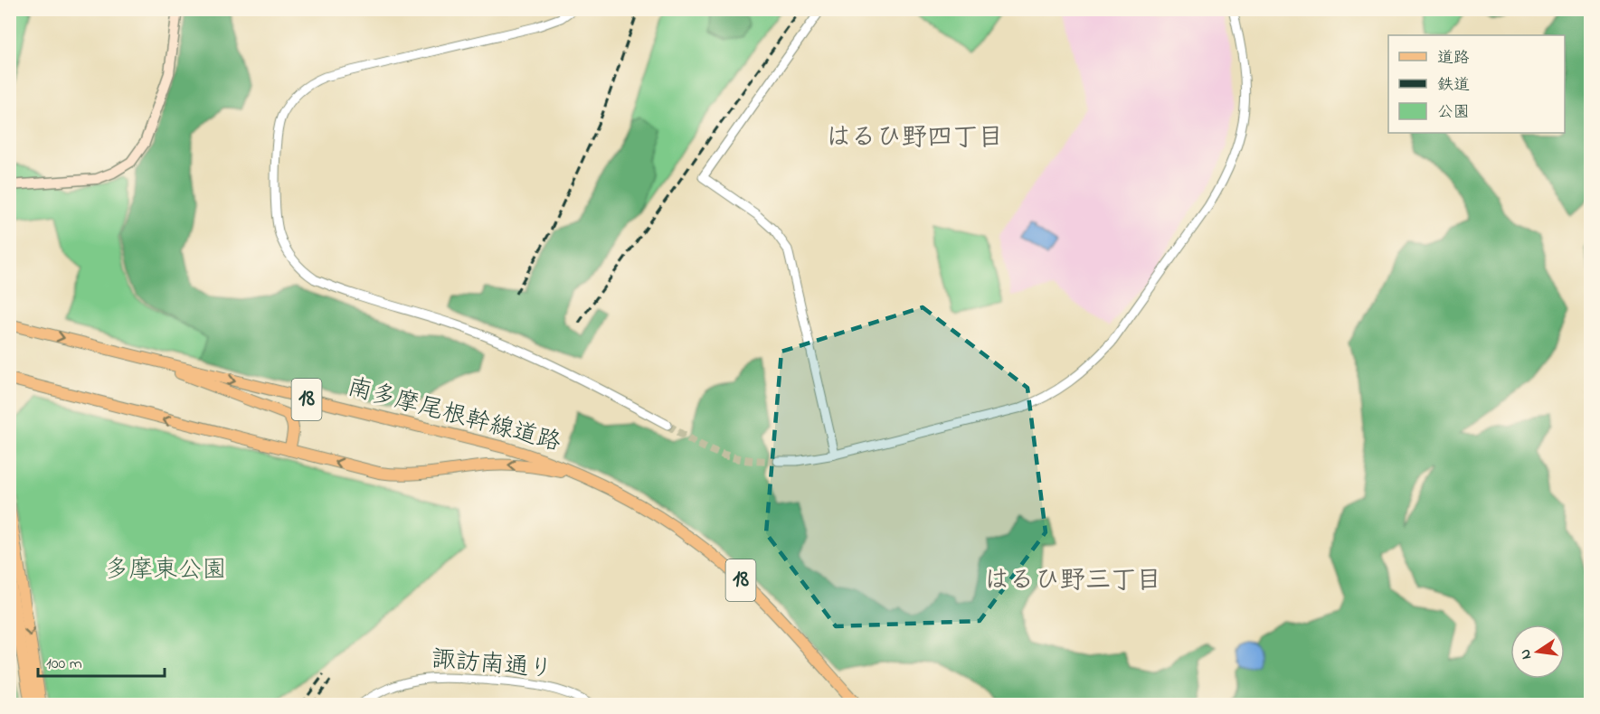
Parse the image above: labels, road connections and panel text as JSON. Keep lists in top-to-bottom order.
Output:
{
  "streets": {
    "main road": ["18", "南多摩尾根幹線道路"],
    "street": ["諏訪南通り"]
  },
  "districts": ["はるひ野四丁目", "はるひ野三丁目"],
  "parks": ["多摩東公園"],
  "legend": ["道路", "鉄道", "公園"],
  "scale_bar": "100 m",
  "north": "left"
}
